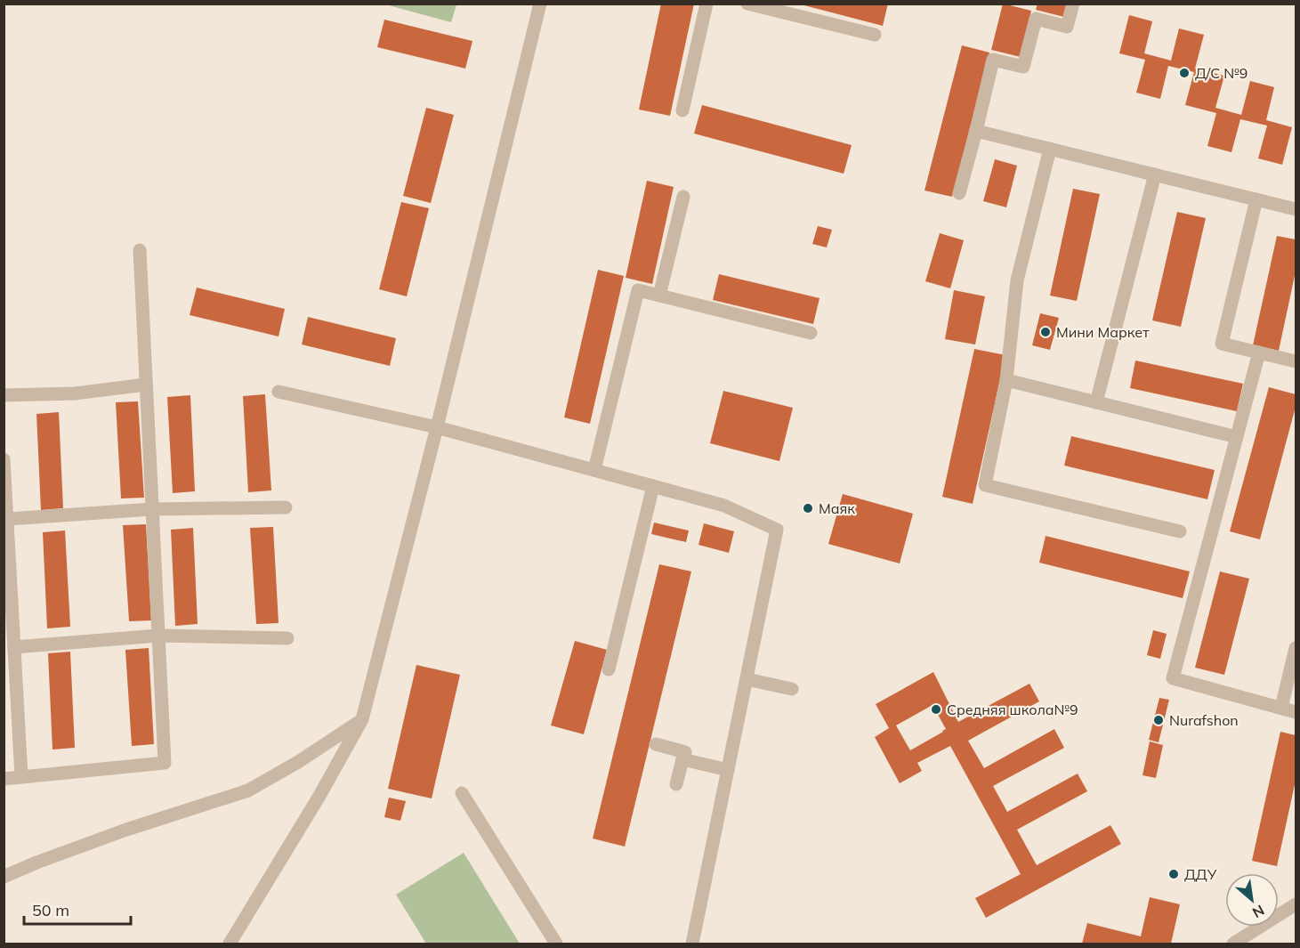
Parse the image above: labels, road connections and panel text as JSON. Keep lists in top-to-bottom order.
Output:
{
  "places": [
    "Д/С №9",
    "Мини Маркет",
    "Маяк",
    "Средняя школа№9",
    "Nurafshon",
    "ДДУ"
  ],
  "scale_bar": "50 m",
  "north": "bottom right"
}
